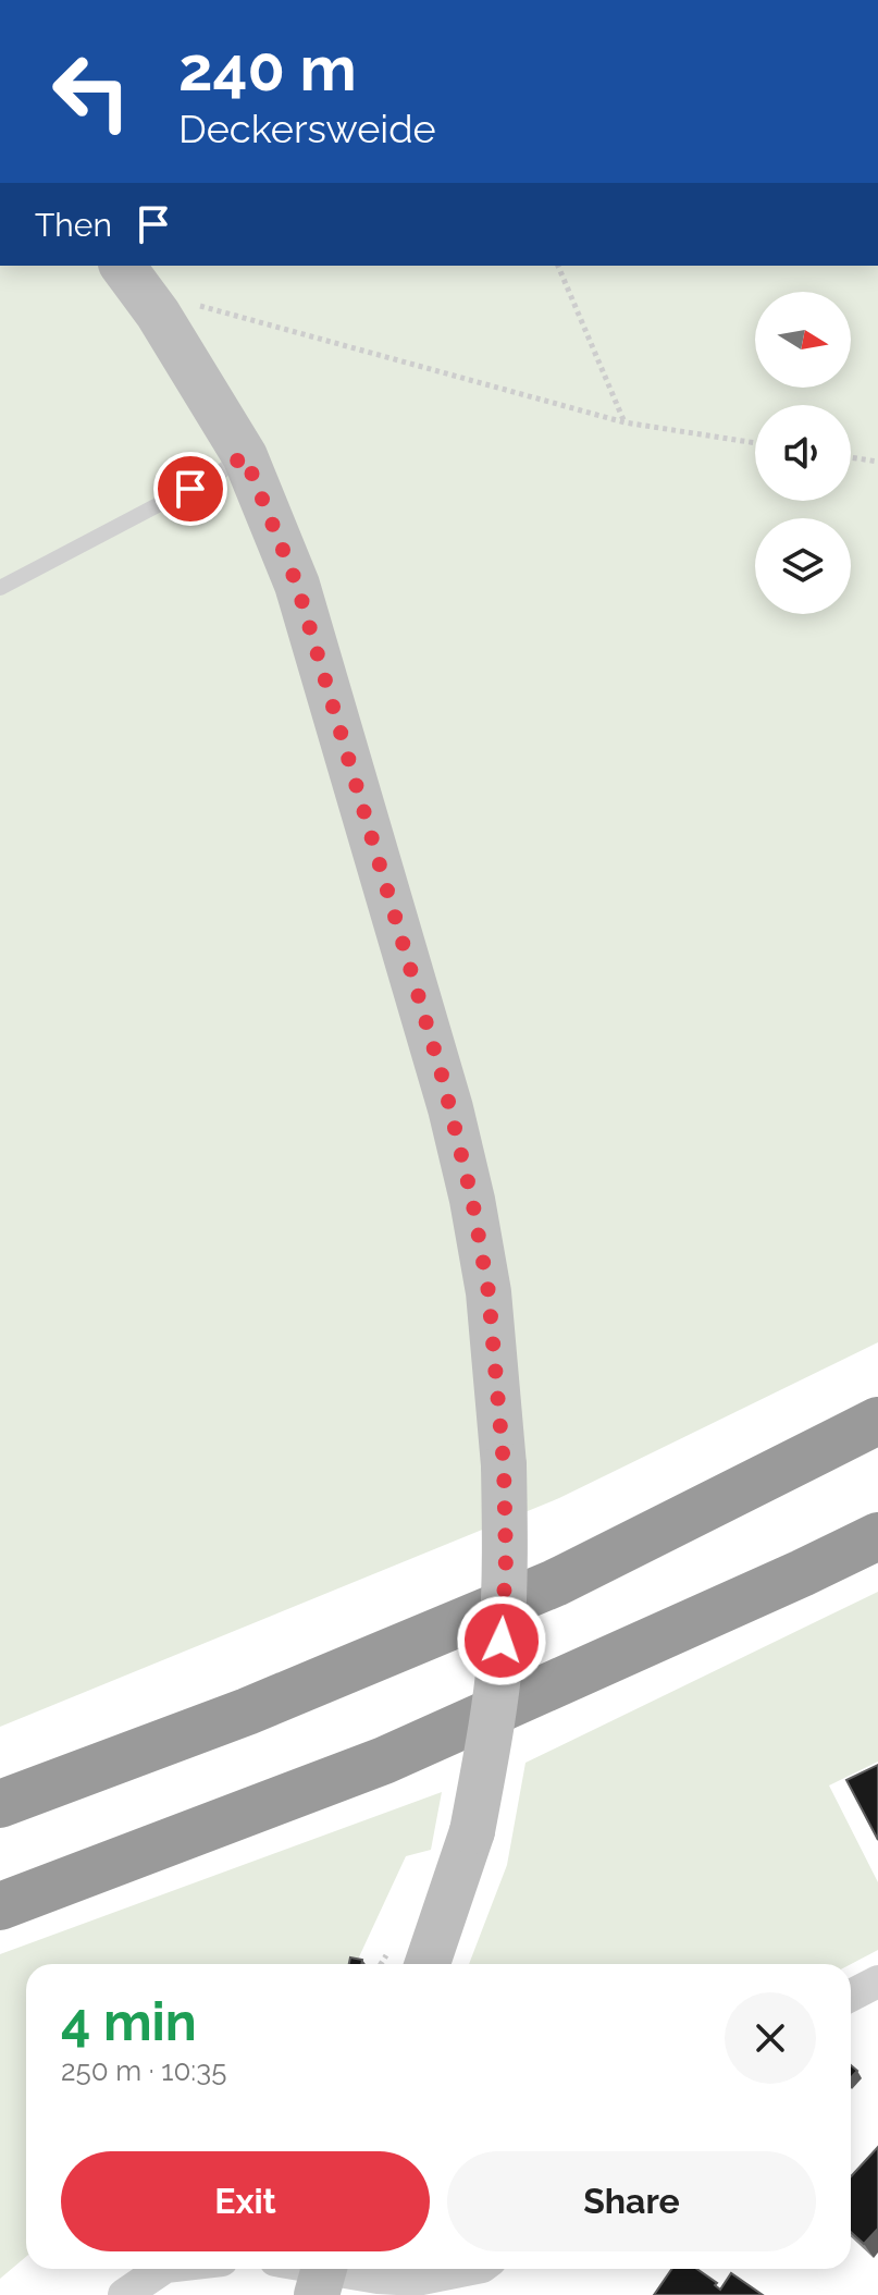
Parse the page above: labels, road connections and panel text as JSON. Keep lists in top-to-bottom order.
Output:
{
  "north": "right",
  "page": {
    "turn": ["240 m", "Deckersweide"],
    "then": "Then",
    "heading": ["4 min", "250 m · 10:35"],
    "buttons": ["Exit", "Share"]
  }
}
